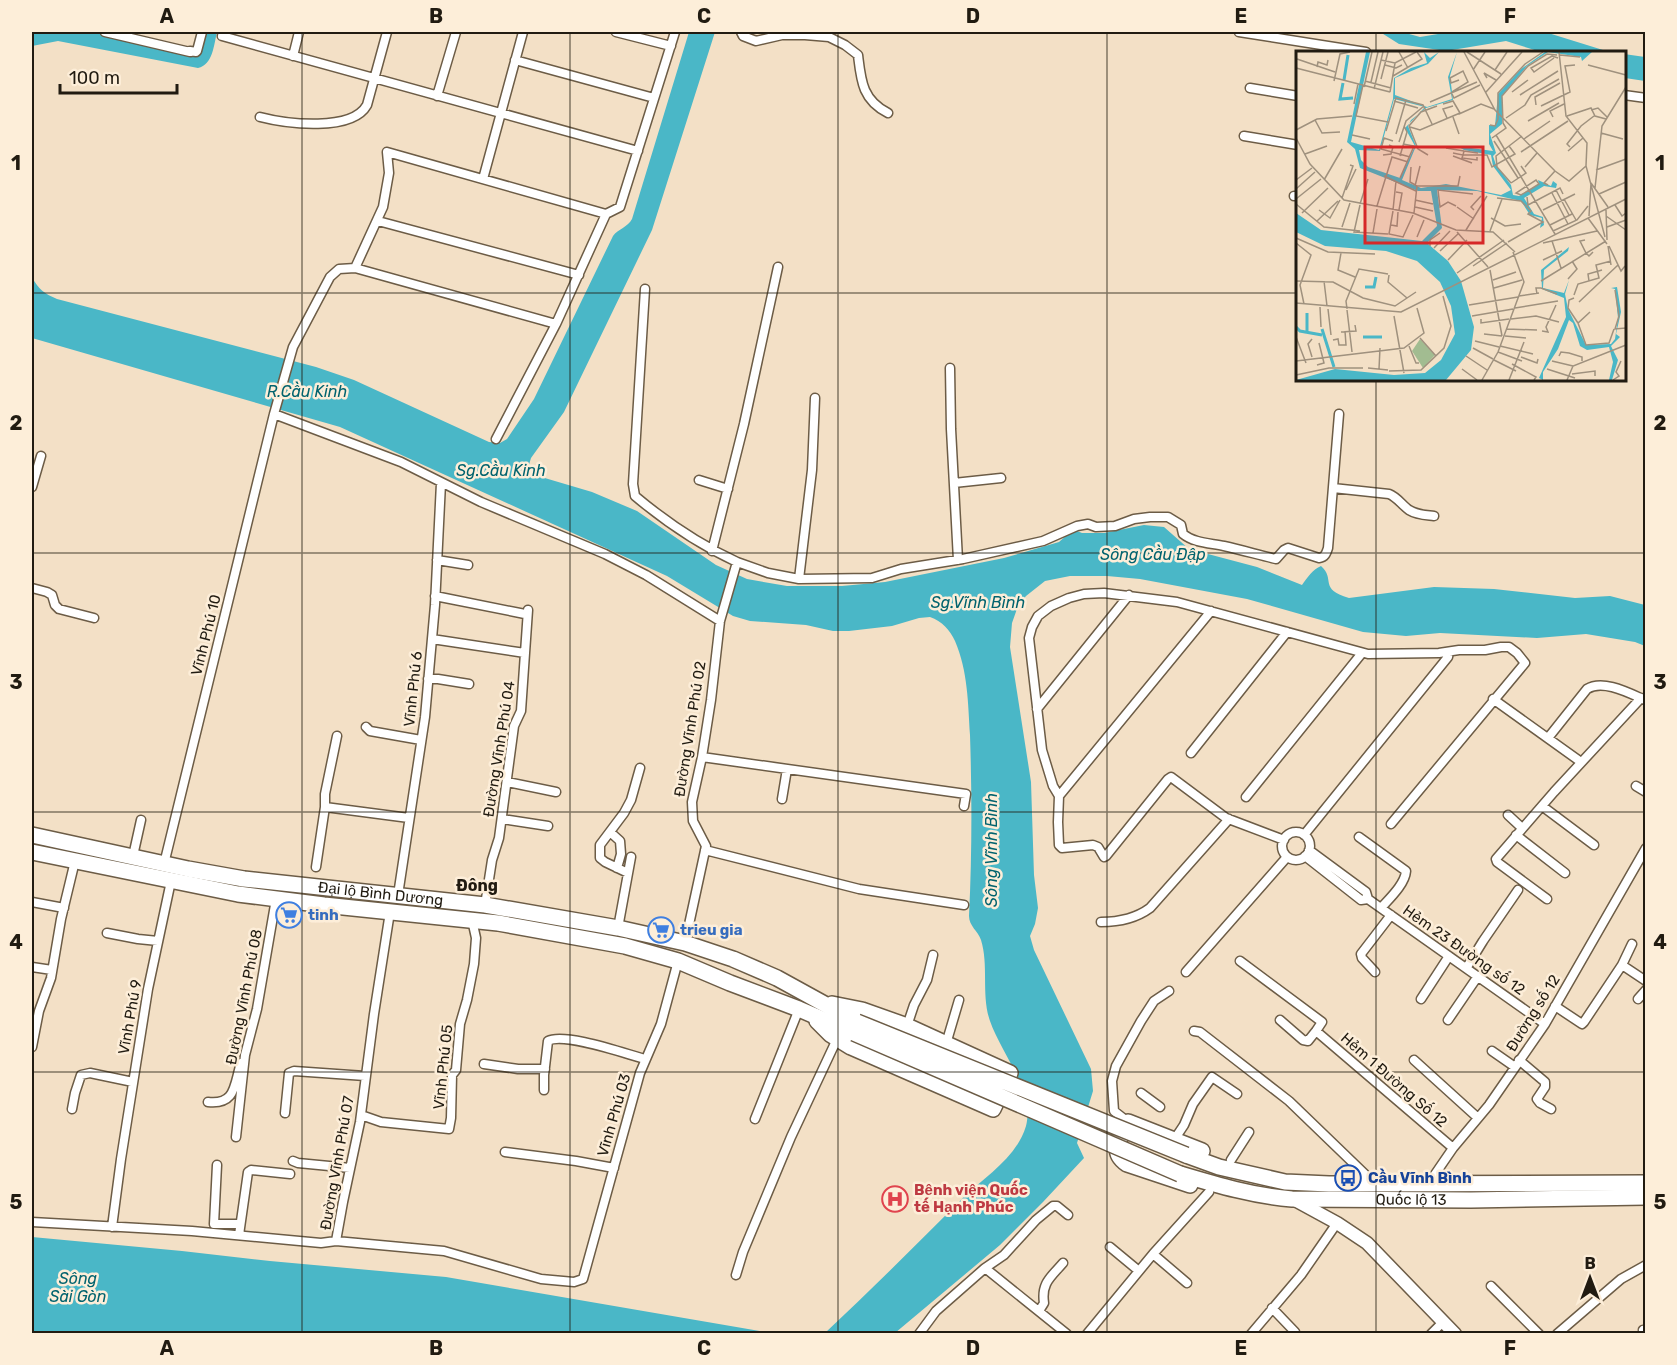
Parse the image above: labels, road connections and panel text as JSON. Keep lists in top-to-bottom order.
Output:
{
  "streets": {
    "highway": ["Đại lộ Bình Dương", "Quốc lộ 13"],
    "street": [
      "Vĩnh Phú 10",
      "Vĩnh Phú 6",
      "Đường Vĩnh Phú 02",
      "Đường Vĩnh Phú 04",
      "Hẻm 23 Đường số 12",
      "Đường Vĩnh Phú 08",
      "Đường số 12",
      "Vĩnh Phú 9",
      "Vĩnh Phú 05",
      "Hẻm 1 Đường Số 12",
      "Vĩnh Phú 03",
      "Đường Vĩnh Phú 07"
    ]
  },
  "crossings": [
    ["Vĩnh Phú 10", "Đại lộ Bình Dương"],
    ["Vĩnh Phú 6", "Đường Vĩnh Phú 04"],
    ["Vĩnh Phú 6", "Đại lộ Bình Dương"],
    ["Đường Vĩnh Phú 04", "Đại lộ Bình Dương"],
    ["Đại lộ Bình Dương", "Đường Vĩnh Phú 08"],
    ["Đại lộ Bình Dương", "Vĩnh Phú 9"],
    ["Đại lộ Bình Dương", "Vĩnh Phú 05"],
    ["Đại lộ Bình Dương", "Vĩnh Phú 03"],
    ["Đại lộ Bình Dương", "Đường Vĩnh Phú 07"],
    ["Đại lộ Bình Dương", "Quốc lộ 13"],
    ["Hẻm 23 Đường số 12", "Đường số 12"],
    ["Đường số 12", "Hẻm 1 Đường Số 12"],
    ["Đường số 12", "Quốc lộ 13"],
    ["Vĩnh Phú 05", "Đường Vĩnh Phú 07"],
    ["Vĩnh Phú 03", "Đường Vĩnh Phú 07"]
  ],
  "districts": ["Đông"],
  "water": [
    "R.Cầu Kinh",
    "Sg.Cầu Kinh",
    "Sông Cầu Đập",
    "Sg.Vĩnh Bình",
    "Sông Vĩnh Bình",
    "Sông Sài Gòn"
  ],
  "places": {
    "supermarket": ["tinh", "trieu gia"],
    "bus stop": ["Cầu Vĩnh Bình"],
    "hospital": ["Bệnh viện Quốc tế Hạnh Phúc"]
  },
  "scale_bar": "100 m",
  "north": "top",
  "grid": {
    "columns": [
      "A",
      "B",
      "C",
      "D",
      "E",
      "F"
    ],
    "rows": [
      "1",
      "2",
      "3",
      "4",
      "5"
    ]
  }
}
